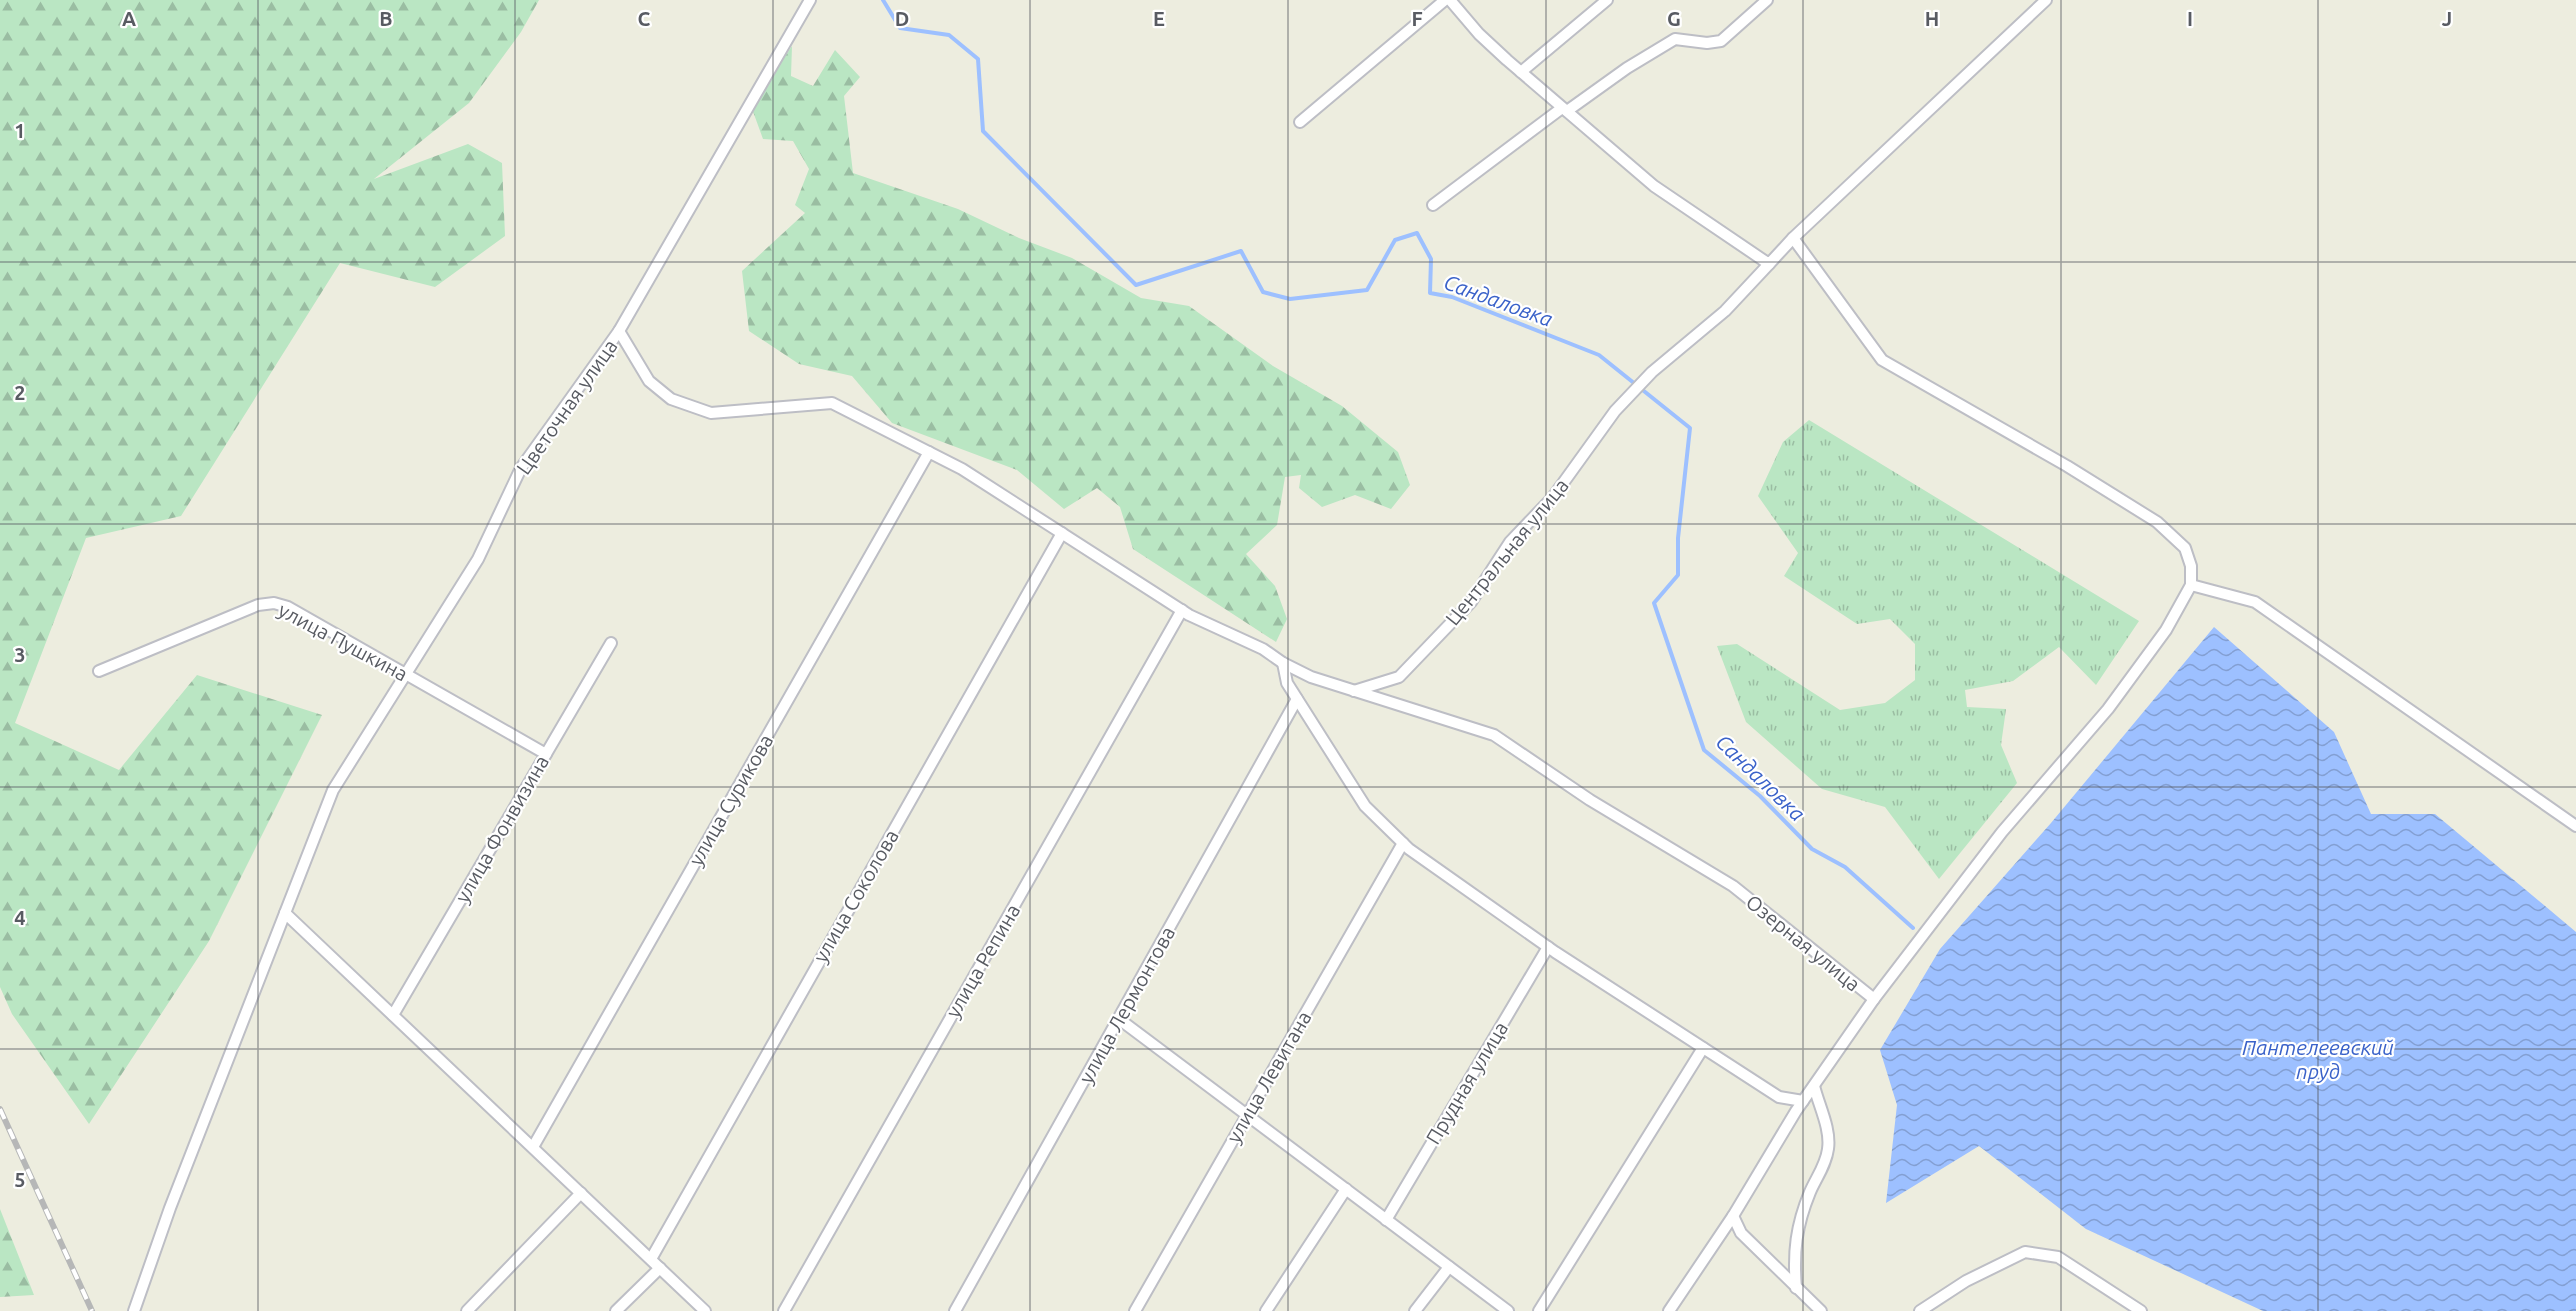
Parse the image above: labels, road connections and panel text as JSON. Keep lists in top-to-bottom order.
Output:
{
  "streets": {
    "street": [
      "Цветочная улица",
      "Центральная улица",
      "улица Пушкина",
      "улица Сурикова",
      "улица Фонвизина",
      "улица Соколова",
      "Озерная улица",
      "улица Репина",
      "улица Лермонтова",
      "улица Левитана",
      "Прудная улица"
    ]
  },
  "crossings": [
    ["Цветочная улица", "улица Пушкина"],
    ["Цветочная улица", "Озерная улица"],
    ["Центральная улица", "Озерная улица"],
    ["улица Пушкина", "улица Фонвизина"],
    ["улица Сурикова", "Озерная улица"],
    ["улица Соколова", "Озерная улица"],
    ["Озерная улица", "улица Репина"]
  ],
  "water": ["Сандаловка", "Пантелеевский пруд"],
  "grid": {
    "columns": [
      "A",
      "B",
      "C",
      "D",
      "E",
      "F",
      "G",
      "H",
      "I",
      "J"
    ],
    "rows": [
      "1",
      "2",
      "3",
      "4",
      "5"
    ]
  }
}
